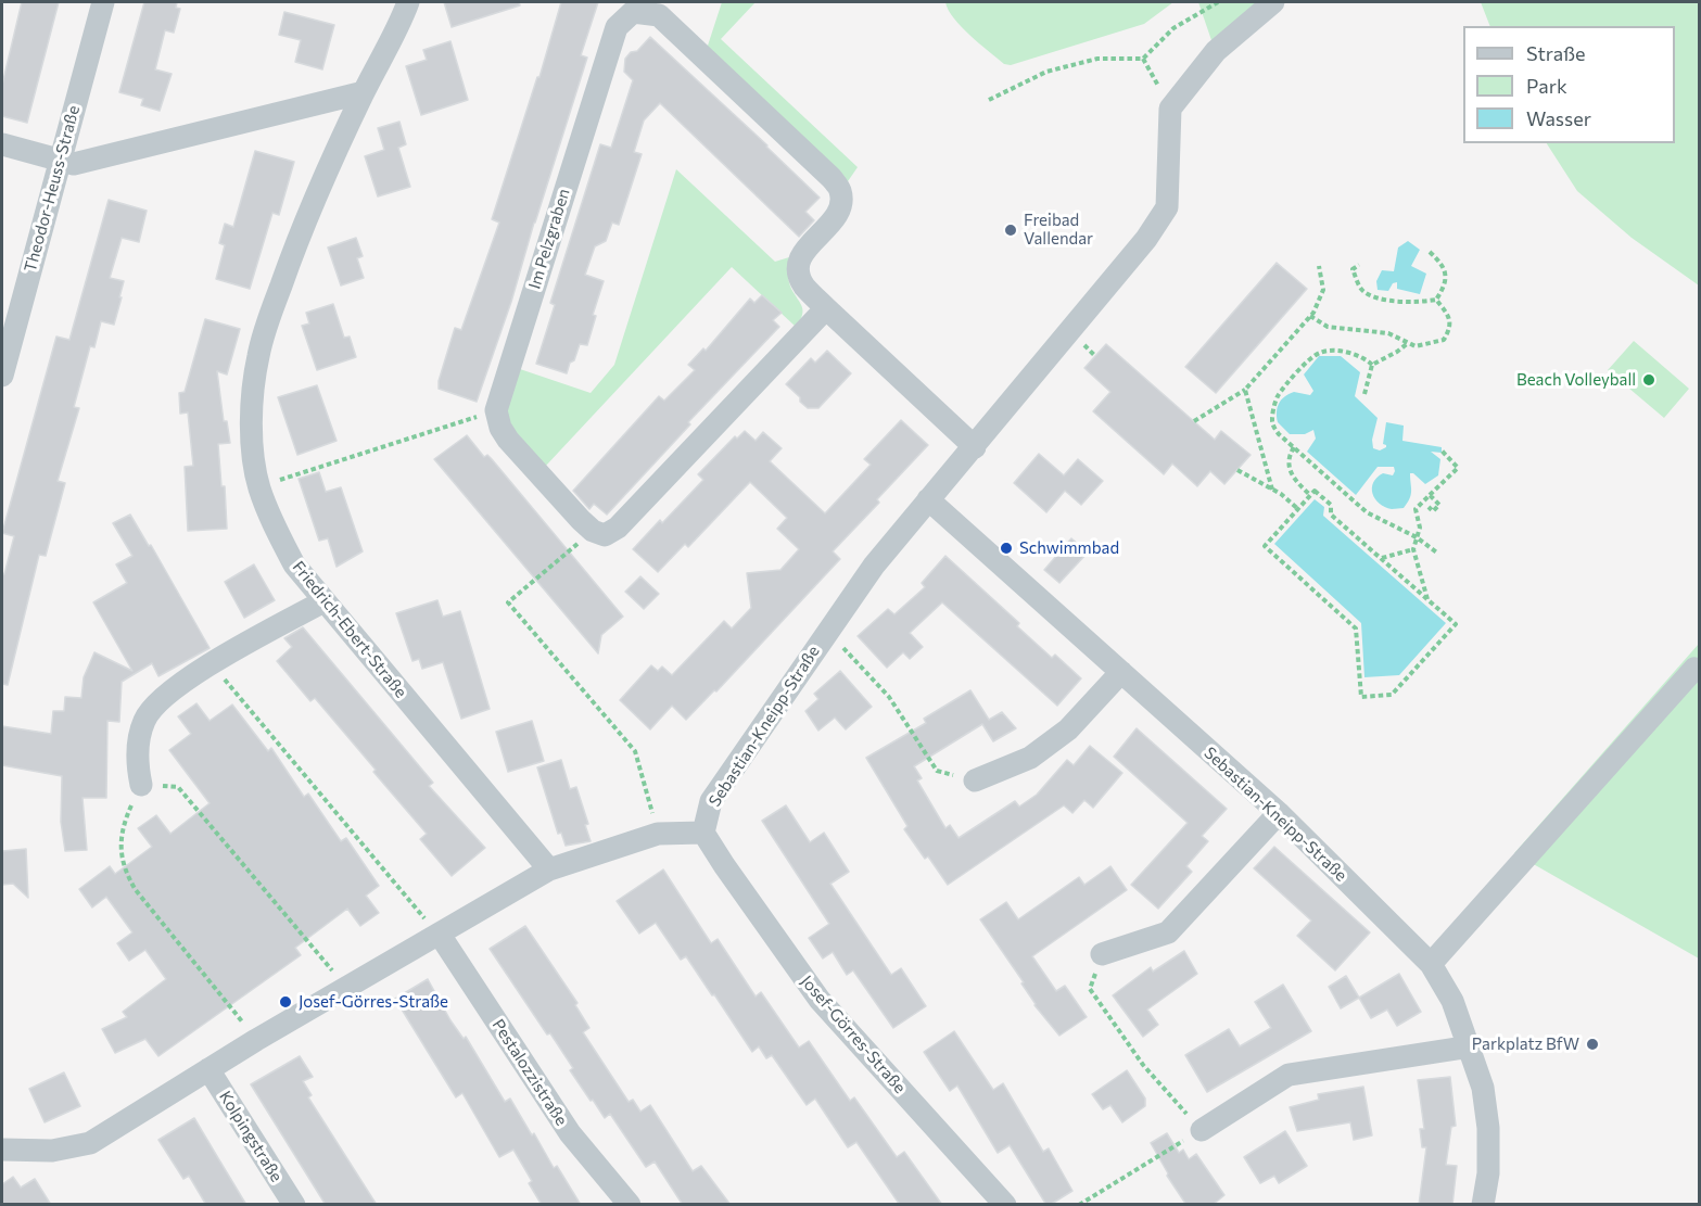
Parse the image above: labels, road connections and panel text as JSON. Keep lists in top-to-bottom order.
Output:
{
  "streets": {
    "street": [
      "Theodor-Heuss-Straße",
      "Im Pelzgraben",
      "Friedrich-Ebert-Straße",
      "Sebastian-Kneipp-Straße",
      "Josef-Görres-Straße",
      "Pestalozzistraße",
      "Kolpingstraße"
    ]
  },
  "crossings": [
    ["Im Pelzgraben", "Sebastian-Kneipp-Straße"],
    ["Sebastian-Kneipp-Straße", "Josef-Görres-Straße"]
  ],
  "places": [
    "Freibad Vallendar",
    "Beach Volleyball",
    "Schwimmbad",
    "Josef-Görres-Straße",
    "Parkplatz BfW"
  ],
  "legend": ["Straße", "Park", "Wasser"]
}
